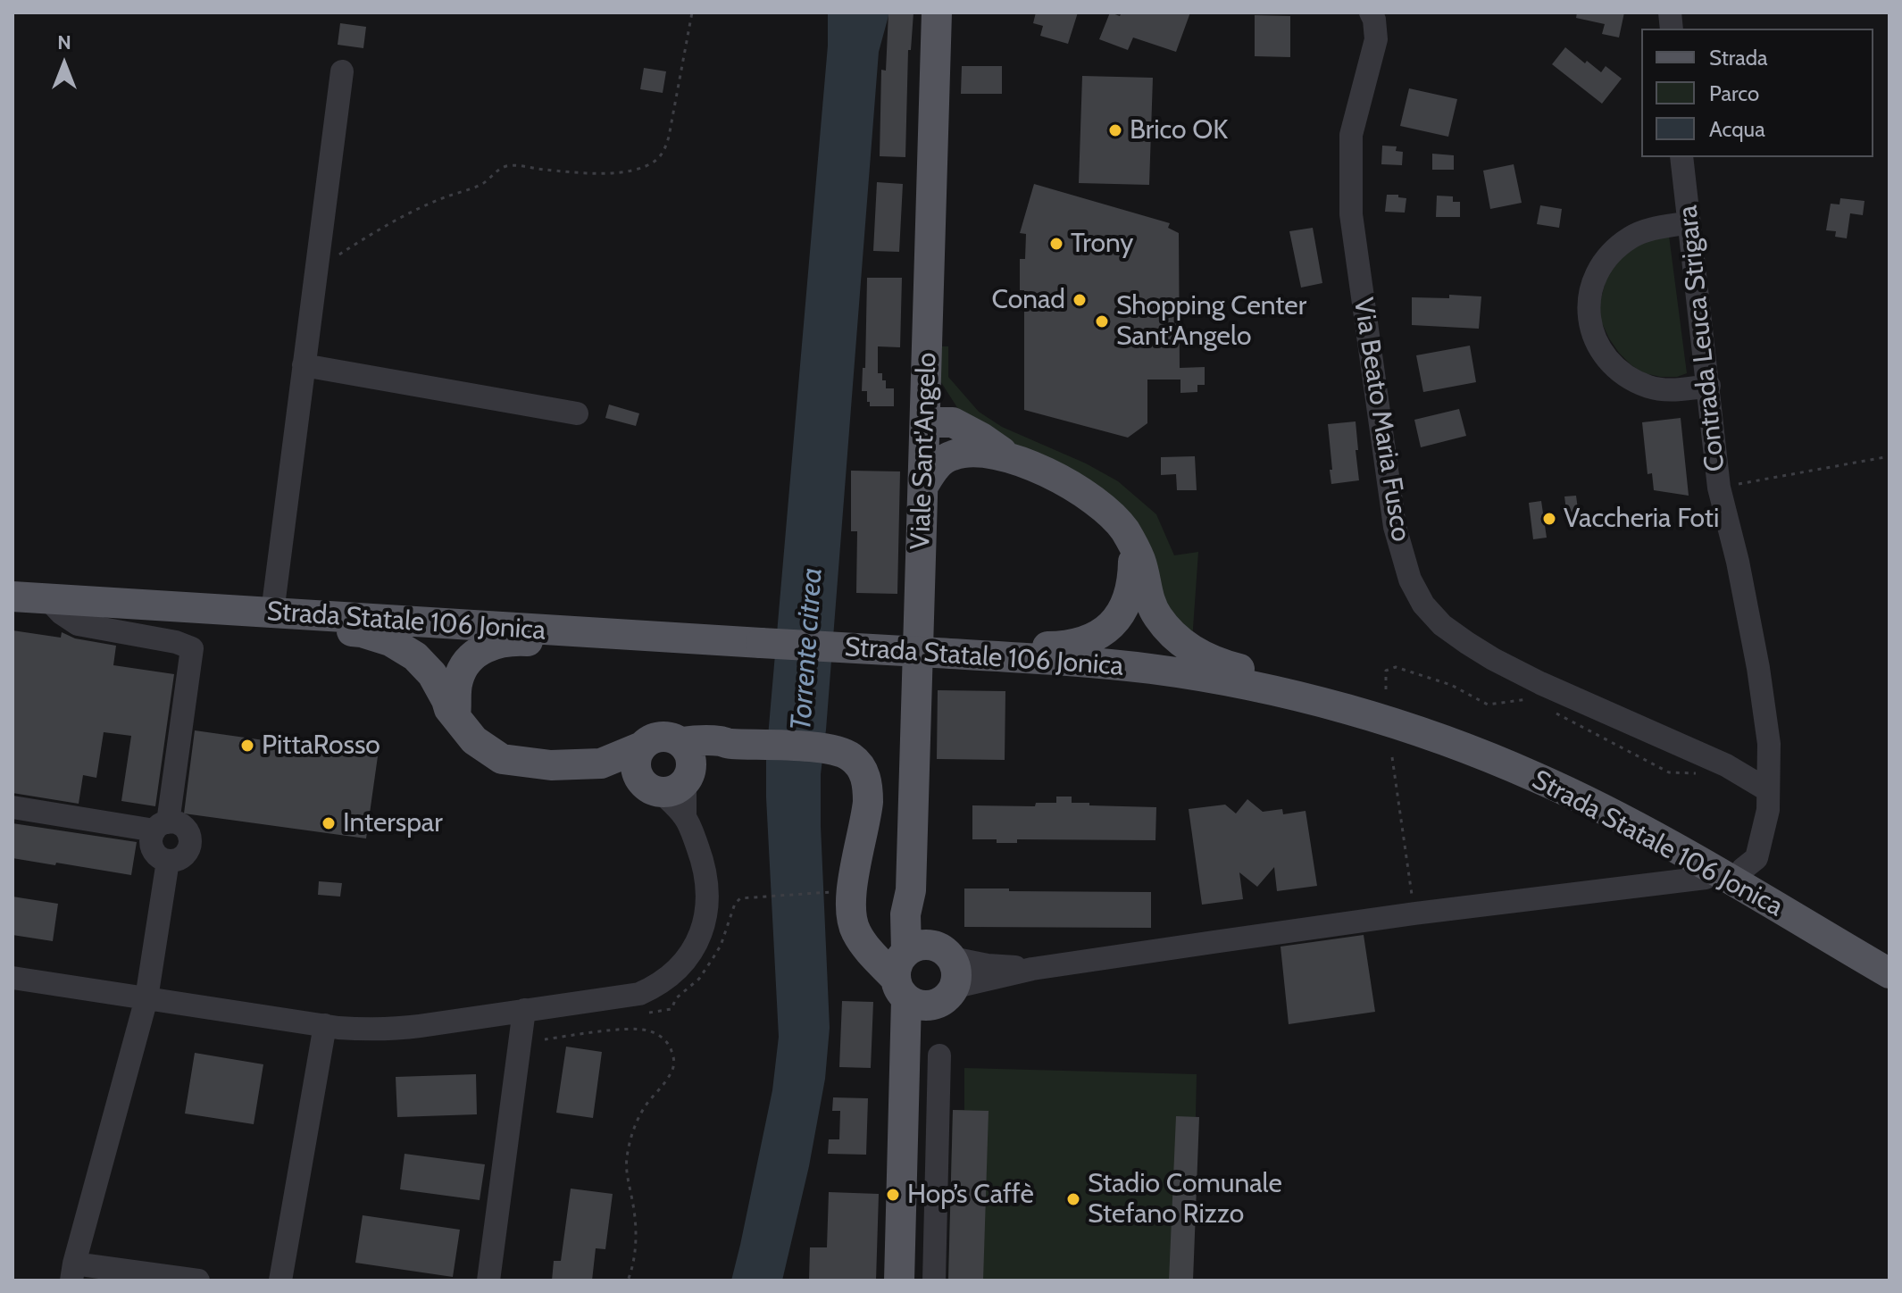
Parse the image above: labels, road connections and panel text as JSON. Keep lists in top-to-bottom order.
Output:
{
  "streets": {
    "main road": ["Viale Sant'Angelo", "Strada Statale 106 Jonica"],
    "street": ["Contrada Leuca Strigara", "Via Beato Maria Fusco"]
  },
  "crossings": [
    ["Contrada Leuca Strigara", "Via Beato Maria Fusco"]
  ],
  "water": ["Torrente citrea"],
  "places": [
    "Brico OK",
    "Trony",
    "Conad",
    "Shopping Center Sant'Angelo",
    "Vaccheria Foti",
    "PittaRosso",
    "Interspar",
    "Hop’s Caffè",
    "Stadio Comunale Stefano Rizzo"
  ],
  "legend": ["Strada", "Parco", "Acqua"],
  "north": "top"
}
